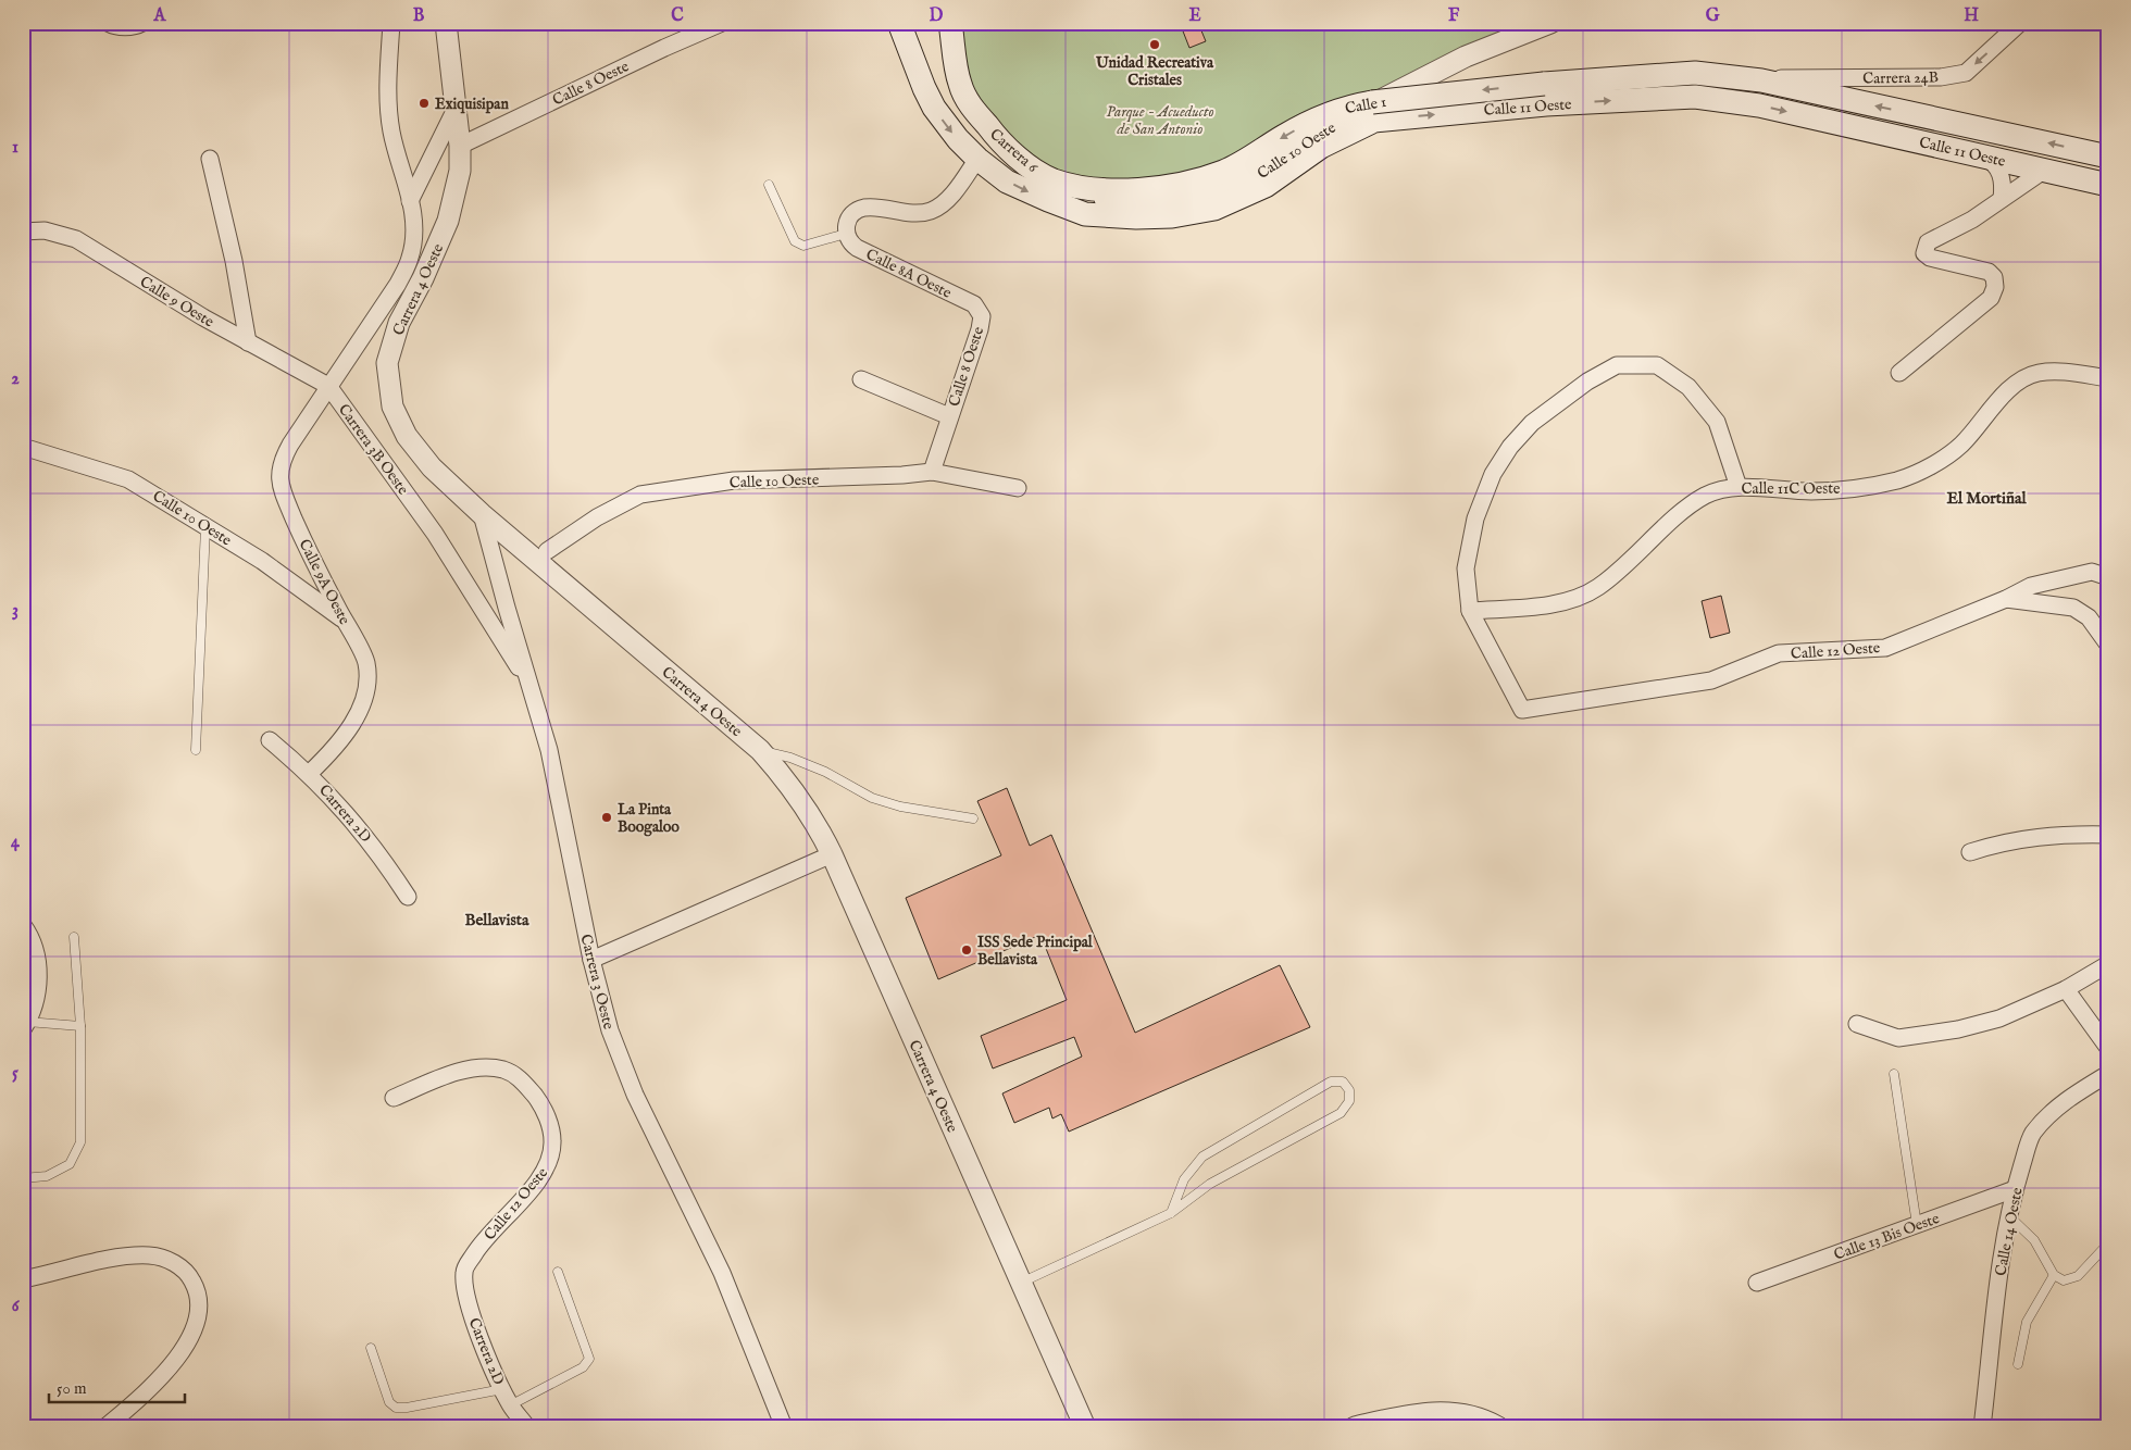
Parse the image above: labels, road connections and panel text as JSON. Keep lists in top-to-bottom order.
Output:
{
  "streets": {
    "main road": ["Calle 1", "Calle 11 Oeste", "Carrera 6"],
    "street": [
      "Carrera 24B",
      "Calle 8 Oeste",
      "Calle 10 Oeste",
      "Calle 8A Oeste",
      "Carrera 4 Oeste",
      "Calle 9 Oeste",
      "Carrera 3B Oeste",
      "Calle 11C Oeste",
      "Calle 9A Oeste",
      "Calle 12 Oeste",
      "Carrera 2D",
      "Carrera 3 Oeste",
      "Calle 14 Oeste",
      "Calle 13 Bis Oeste"
    ]
  },
  "crossings": [
    ["Carrera 24B", "Calle 11 Oeste"],
    ["Calle 8 Oeste", "Calle 10 Oeste"],
    ["Calle 8 Oeste", "Calle 8A Oeste"],
    ["Calle 8 Oeste", "Carrera 4 Oeste"],
    ["Calle 1", "Calle 11 Oeste"],
    ["Calle 1", "Carrera 6"],
    ["Calle 1", "Calle 10 Oeste"],
    ["Calle 11 Oeste", "Carrera 6"],
    ["Calle 11 Oeste", "Calle 10 Oeste"],
    ["Carrera 6", "Calle 10 Oeste"],
    ["Calle 10 Oeste", "Calle 9A Oeste"],
    ["Carrera 4 Oeste", "Carrera 3 Oeste"],
    ["Calle 9 Oeste", "Carrera 3B Oeste"],
    ["Calle 9 Oeste", "Calle 9A Oeste"],
    ["Carrera 3B Oeste", "Calle 9A Oeste"],
    ["Carrera 3B Oeste", "Carrera 3 Oeste"],
    ["Calle 11C Oeste", "Calle 12 Oeste"],
    ["Calle 9A Oeste", "Carrera 2D"],
    ["Calle 12 Oeste", "Carrera 2D"],
    ["Calle 14 Oeste", "Calle 13 Bis Oeste"]
  ],
  "one_way": ["Carrera 24B", "Calle 1"],
  "districts": ["El Mortiñal", "Bellavista"],
  "parks": ["Parque - Acueducto de San Antonio"],
  "places": [
    "Unidad Recreativa Cristales",
    "Exiquisipan",
    "La Pinta Boogaloo",
    "ISS Sede Principal Bellavista"
  ],
  "scale_bar": "50 m",
  "grid": {
    "columns": [
      "A",
      "B",
      "C",
      "D",
      "E",
      "F",
      "G",
      "H"
    ],
    "rows": [
      "1",
      "2",
      "3",
      "4",
      "5",
      "6"
    ]
  }
}
